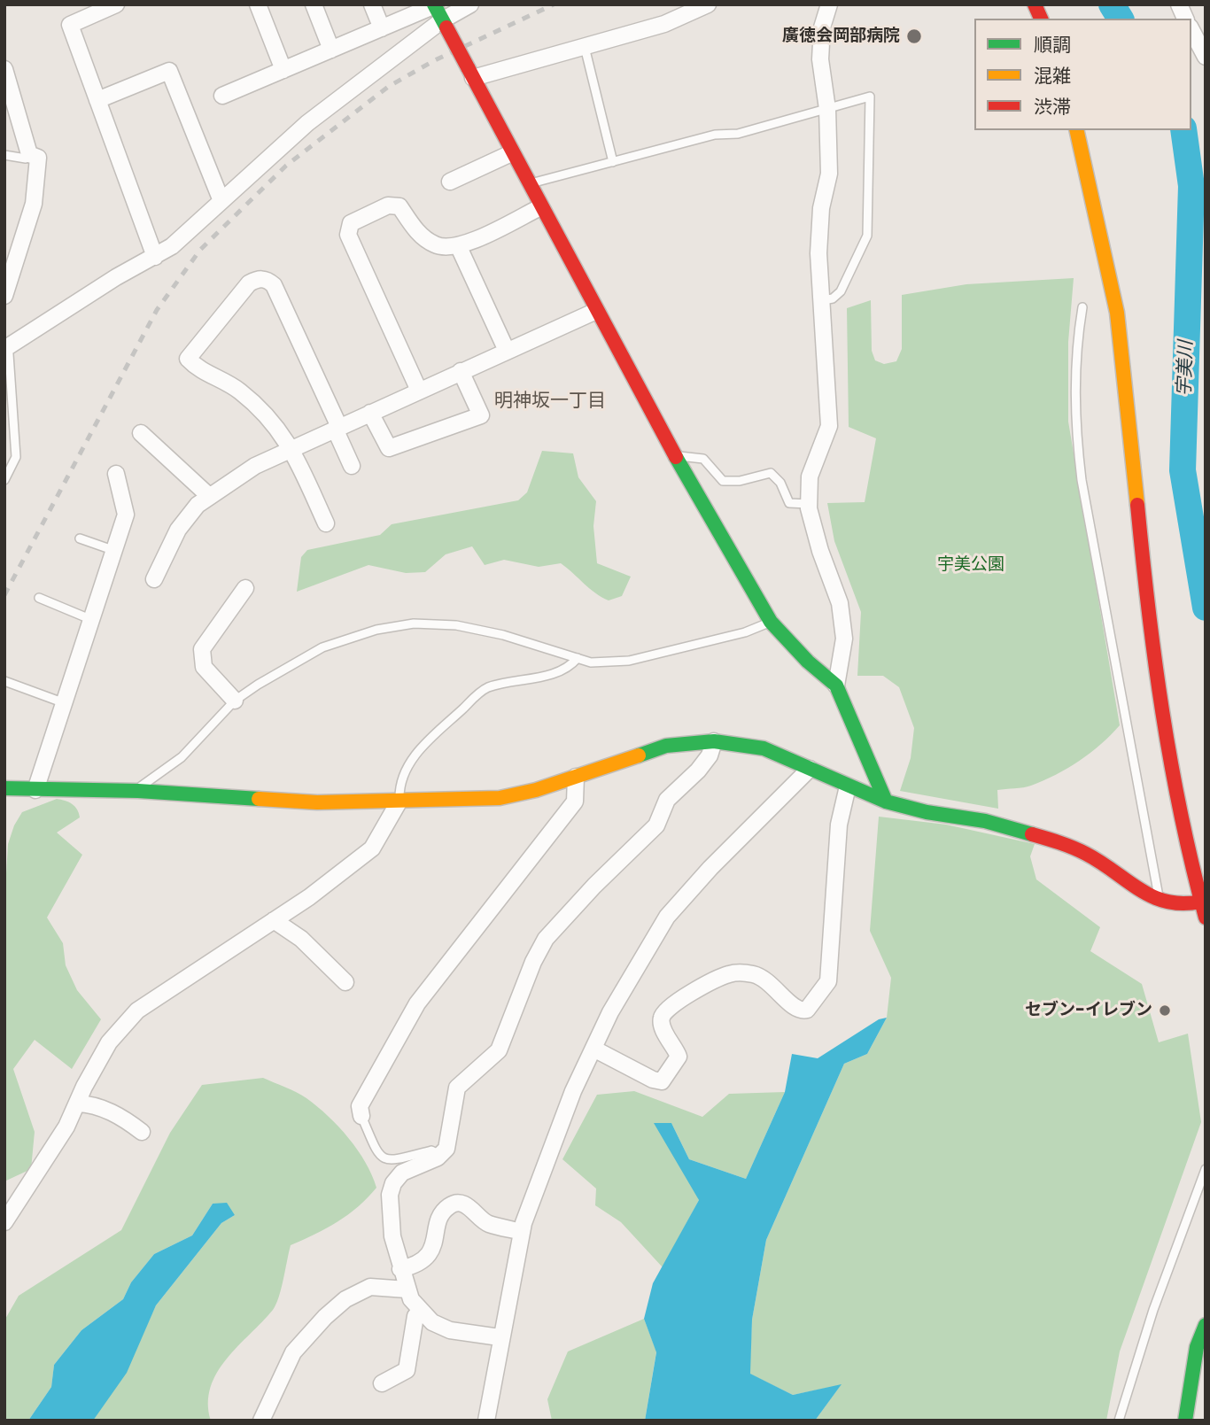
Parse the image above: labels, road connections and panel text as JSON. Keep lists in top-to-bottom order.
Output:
{
  "districts": ["明神坂一丁目"],
  "water": ["宇美川"],
  "parks": ["宇美公園"],
  "places": ["廣徳会岡部病院", "セブン-イレブン"],
  "legend": ["順調", "混雑", "渋滞"]
}
